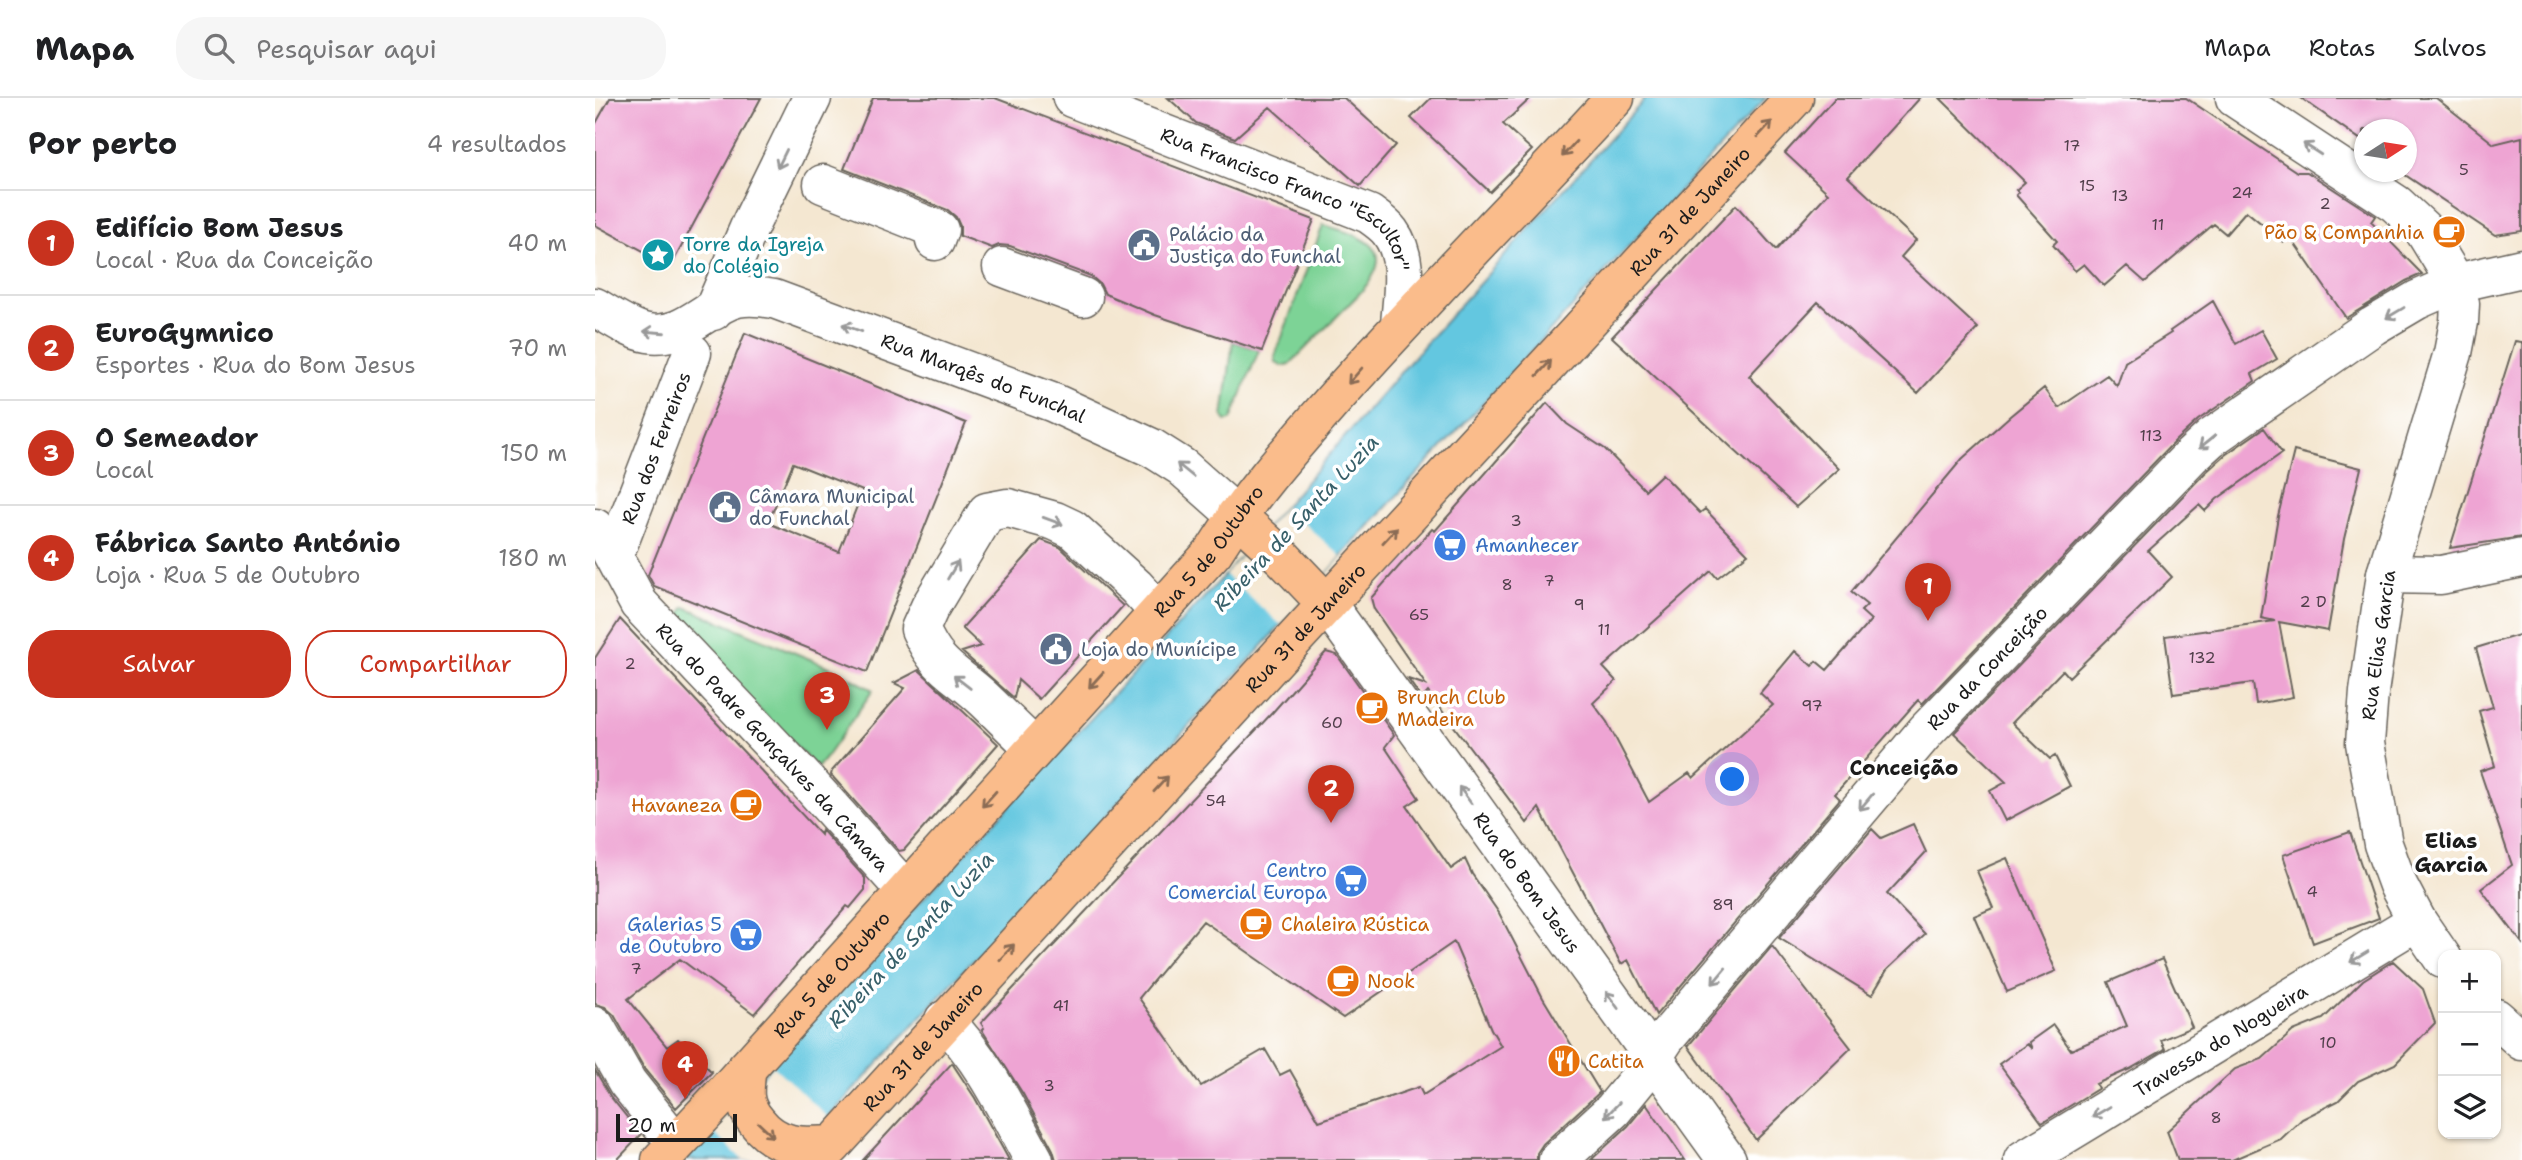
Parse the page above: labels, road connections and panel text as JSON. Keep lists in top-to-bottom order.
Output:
{
  "streets": {
    "main road": ["Rua 31 de Janeiro", "Rua 5 de Outubro"],
    "street": [
      "Rua Francisco Franco \"Escultor\"",
      "Rua Marqês do Funchal",
      "Rua dos Ferreiros",
      "Rua Elias Garcia",
      "Rua da Conceição",
      "Rua do Padre Gonçalves da Câmara",
      "Rua do Bom Jesus",
      "Travessa do Nogueira"
    ]
  },
  "crossings": [
    ["Rua Francisco Franco \"Escultor\"", "Rua 5 de Outubro"],
    ["Rua 31 de Janeiro", "Rua do Bom Jesus"],
    ["Rua Marqês do Funchal", "Rua 5 de Outubro"],
    ["Rua dos Ferreiros", "Rua do Padre Gonçalves da Câmara"],
    ["Rua 5 de Outubro", "Rua do Padre Gonçalves da Câmara"],
    ["Rua Elias Garcia", "Rua da Conceição"],
    ["Rua Elias Garcia", "Travessa do Nogueira"],
    ["Rua da Conceição", "Rua do Bom Jesus"]
  ],
  "one_way": [
    "Rua 31 de Janeiro",
    "Rua Marqês do Funchal",
    "Rua 5 de Outubro",
    "Rua da Conceição",
    "Rua do Bom Jesus",
    "Travessa do Nogueira"
  ],
  "districts": ["Conceição", "Elias Garcia"],
  "water": ["Ribeira de Santa Luzia"],
  "places": {
    "cafe": [
      "Pão & Companhia",
      "Brunch Club Madeira",
      "Havaneza",
      "Chaleira Rústica",
      "Nook"
    ],
    "public building": ["Palácio da Justiça do Funchal", "Câmara Municipal do Funchal", "Loja do Munícipe"],
    "place": ["Torre da Igreja do Colégio"],
    "supermarket": ["Amanhecer", "Centro Comercial Europa", "Galerias 5 de Outubro"],
    "restaurant": ["Catita"]
  },
  "house_numbers": [
    "17",
    "5",
    "15",
    "24",
    "13",
    "2",
    "11",
    "113",
    "3",
    "7",
    "8",
    "2 D",
    "9",
    "65",
    "11",
    "132",
    "2",
    "97",
    "60",
    "54",
    "4",
    "89",
    "7",
    "41",
    "10",
    "3",
    "8"
  ],
  "scale_bar": "20 m",
  "north": "right",
  "page": {
    "header": "Mapa",
    "search": "Pesquisar aqui",
    "nav": ["Mapa", "Rotas", "Salvos"],
    "heading": ["Por perto", "4 resultados"],
    "list": [
      {
        "mark": "1",
        "name": "Edifício Bom Jesus",
        "note": "Local · Rua da Conceição",
        "value": "40 m"
      },
      {
        "mark": "2",
        "name": "EuroGymnico",
        "note": "Esportes · Rua do Bom Jesus",
        "value": "70 m"
      },
      {
        "mark": "3",
        "name": "O Semeador",
        "note": "Local",
        "value": "150 m"
      },
      {
        "mark": "4",
        "name": "Fábrica Santo António",
        "note": "Loja · Rua 5 de Outubro",
        "value": "180 m"
      }
    ],
    "pins": [
      "1",
      "3",
      "2",
      "4"
    ],
    "buttons": ["Salvar", "Compartilhar"],
    "map_buttons": ["+", "−"],
    "scale": "20 m"
  }
}
